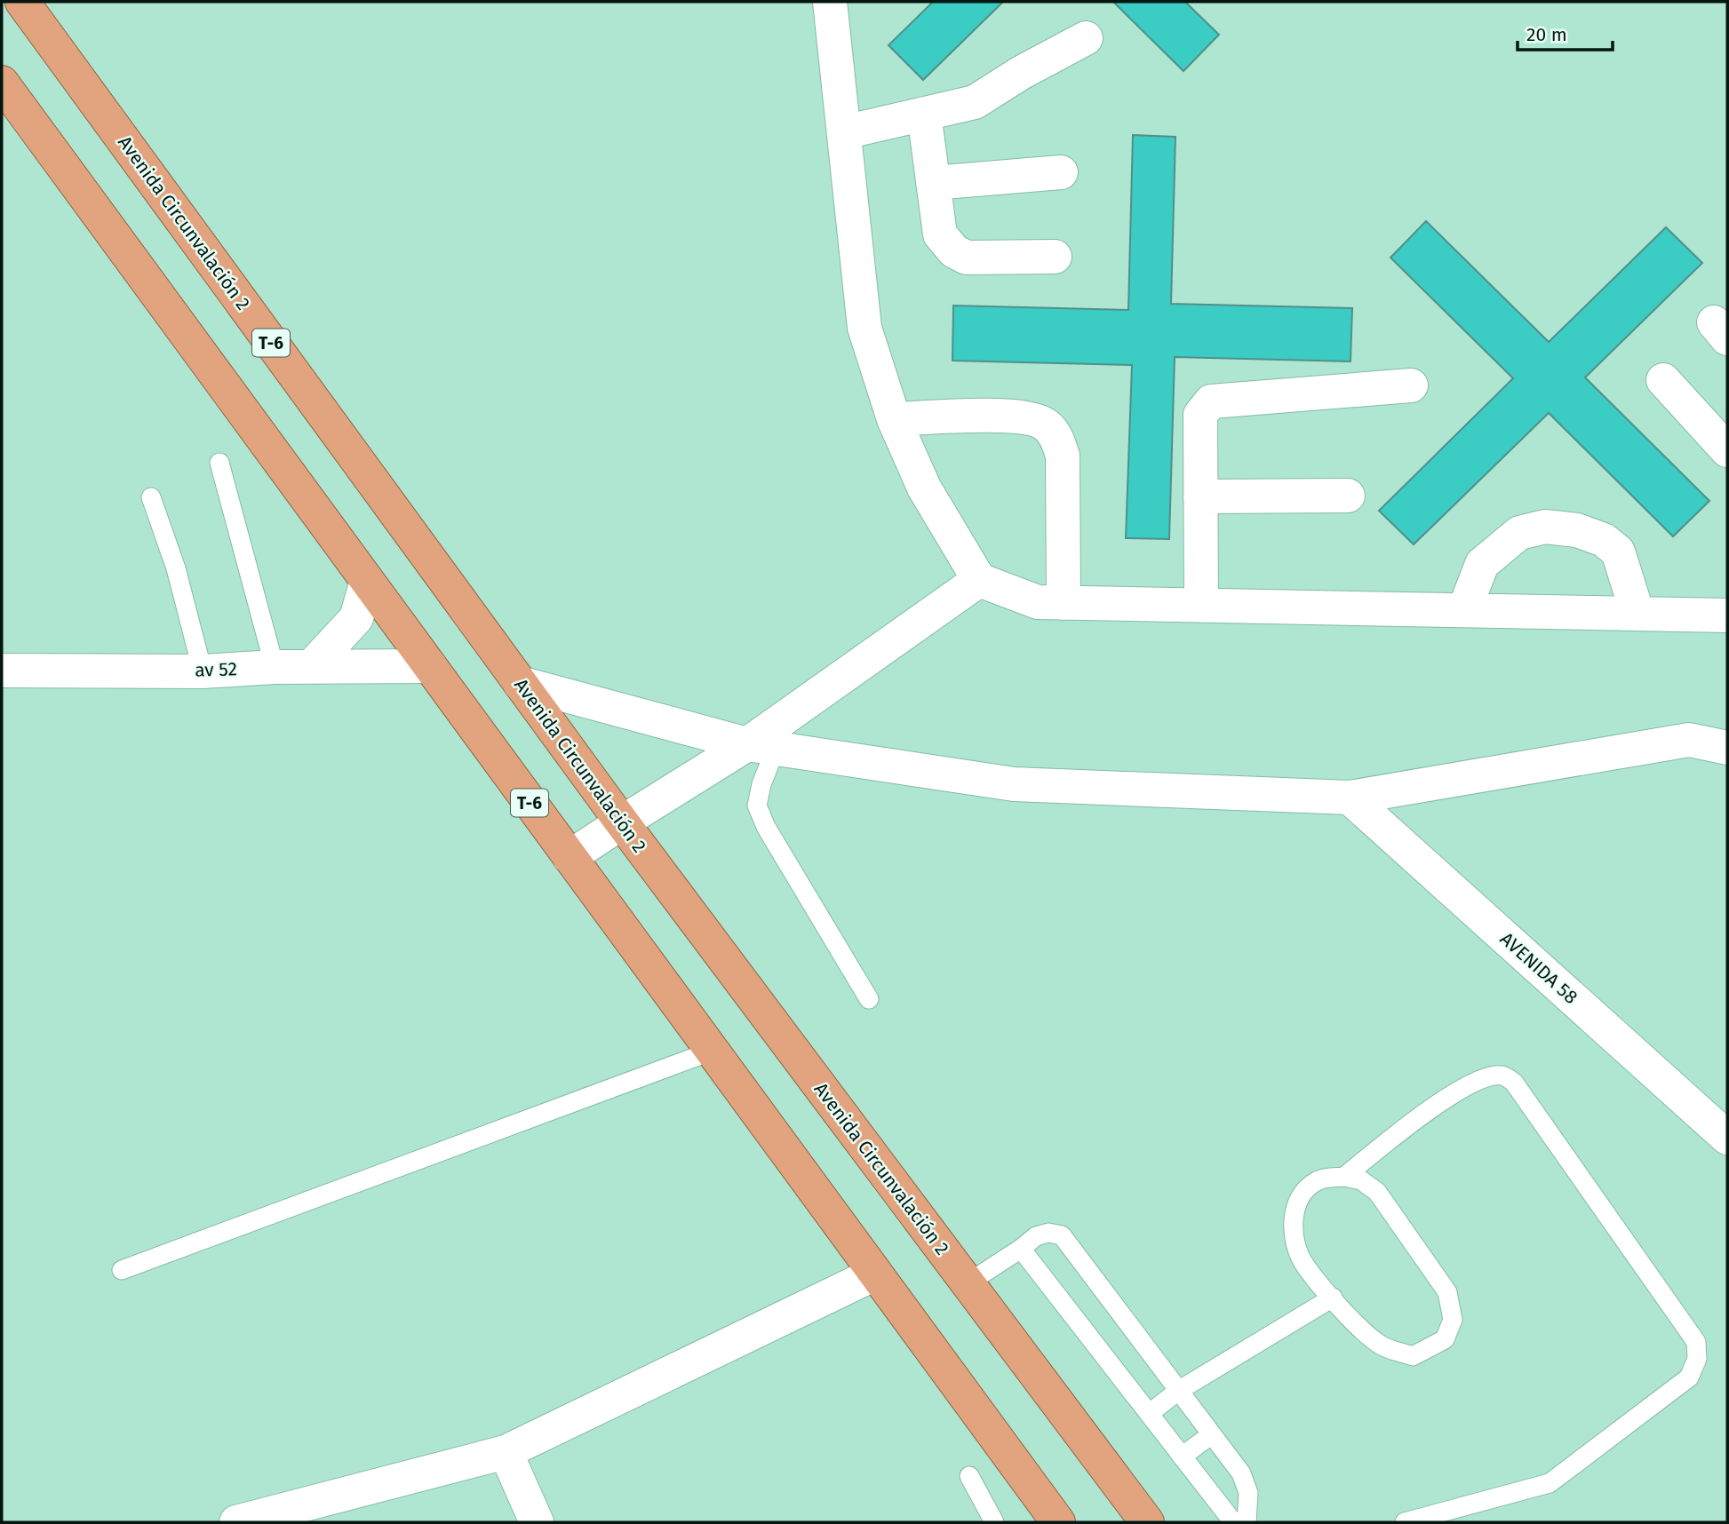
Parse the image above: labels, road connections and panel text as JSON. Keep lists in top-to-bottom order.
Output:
{
  "streets": {
    "highway": ["Avenida Circunvalación 2", "T-6"],
    "street": ["av 52", "AVENIDA 58"]
  },
  "crossings": [
    ["T-6", "av 52"]
  ],
  "scale_bar": "20 m"
}
